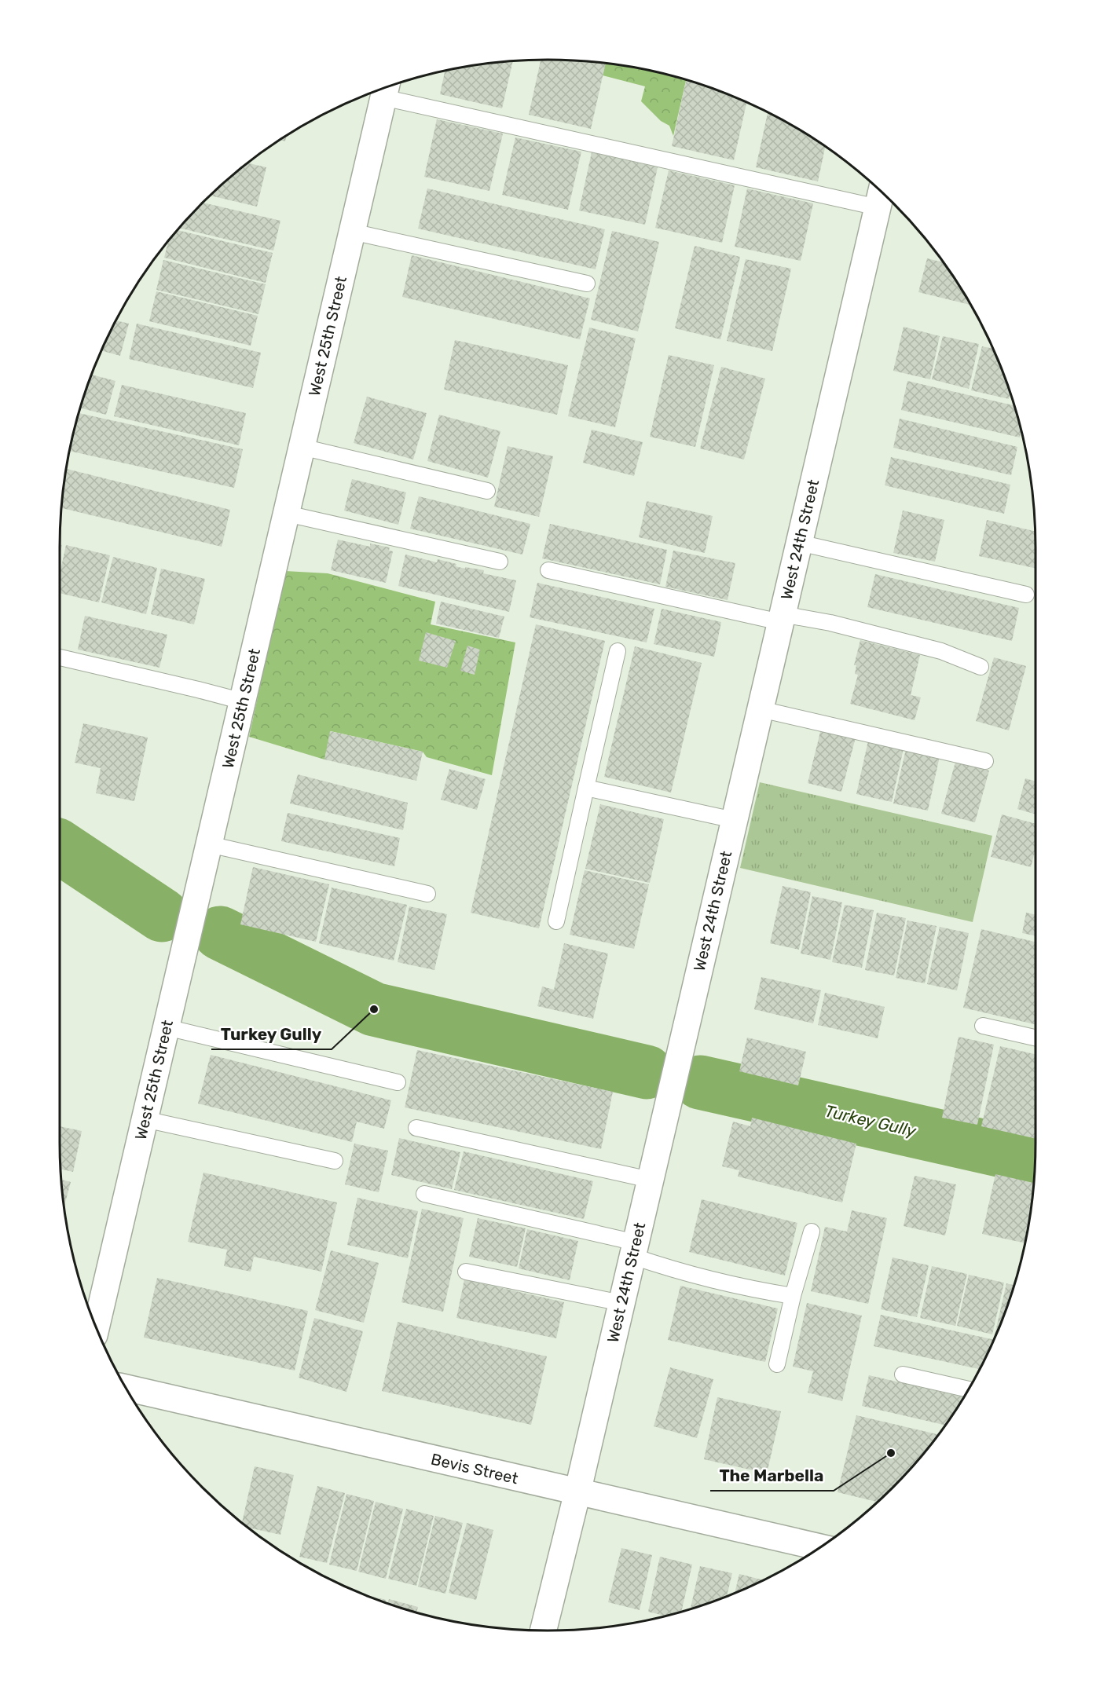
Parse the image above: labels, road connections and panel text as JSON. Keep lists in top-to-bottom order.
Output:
{
  "streets": {
    "street": ["West 25th Street", "West 24th Street", "Bevis Street"]
  },
  "crossings": [
    ["West 24th Street", "Bevis Street"]
  ],
  "water": ["Turkey Gully"],
  "places": ["Turkey Gully", "The Marbella"]
}
